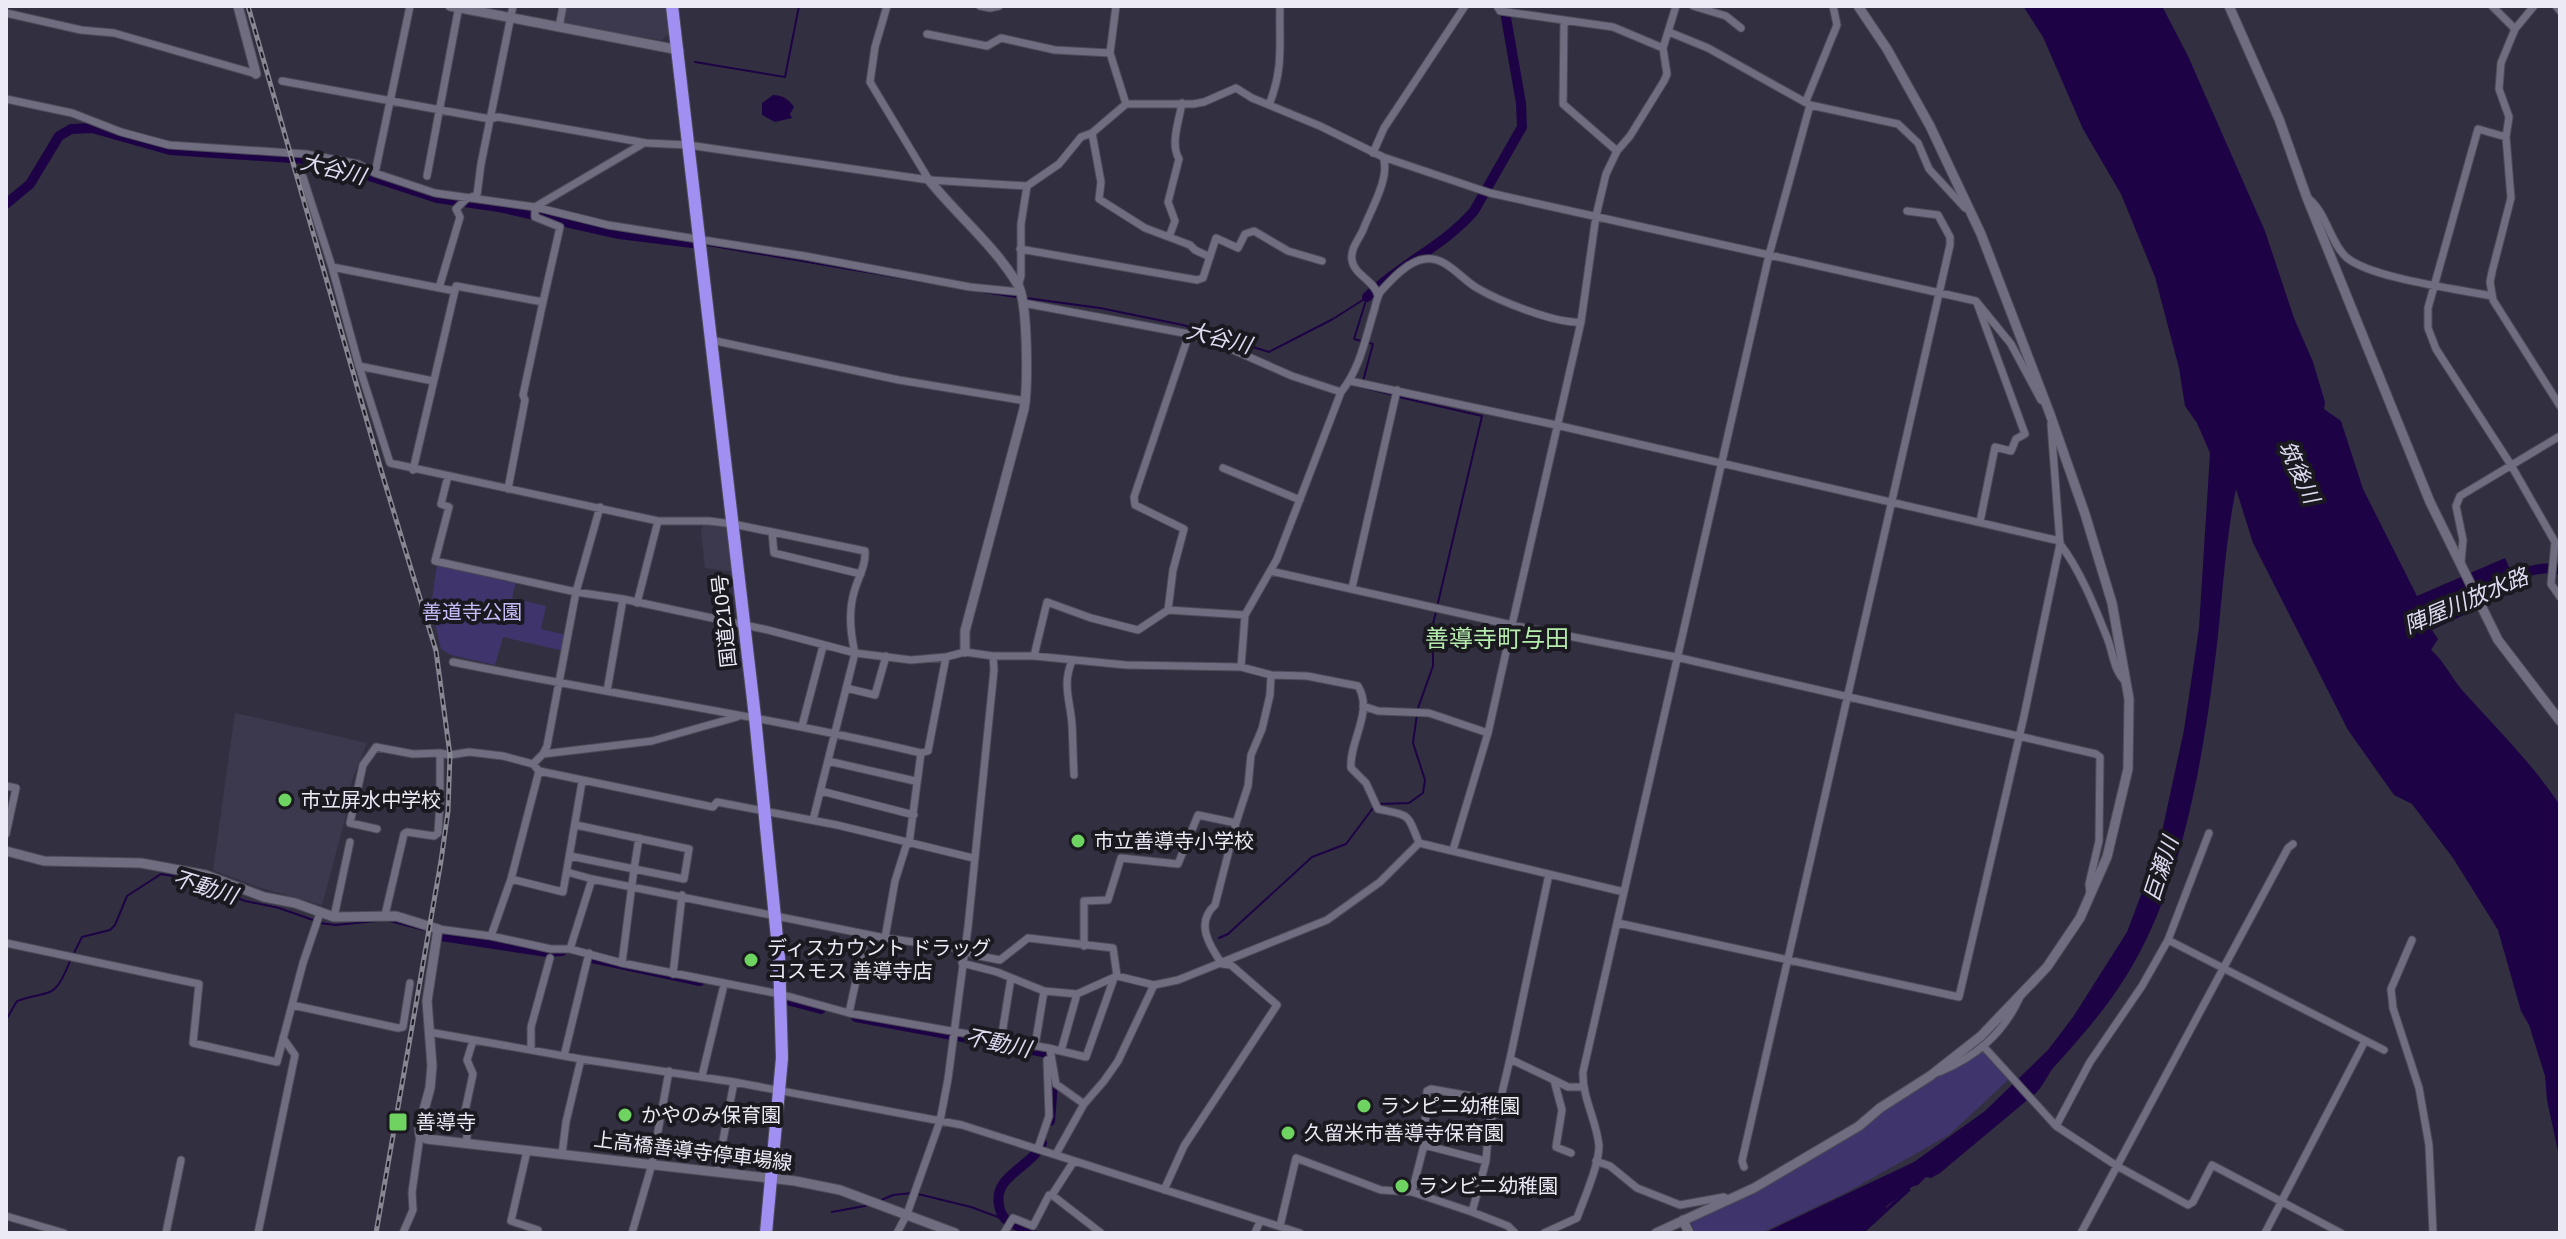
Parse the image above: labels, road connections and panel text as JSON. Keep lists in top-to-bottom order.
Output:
{
  "streets": {
    "highway": ["国道210号"],
    "street": ["上高橋善導寺停車場線"]
  },
  "crossings": [
    ["国道210号", "上高橋善導寺停車場線"]
  ],
  "districts": ["善導寺町与田"],
  "water": [
    "大谷川",
    "筑後川",
    "陣屋川放水路",
    "巨瀬川",
    "不動川"
  ],
  "parks": ["善道寺公園"],
  "places": {
    "other": [
      "市立屏水中学校",
      "市立善導寺小学校",
      "ディスカウント ドラッグ コスモス 善導寺店",
      "ランピニ幼稚園",
      "かやのみ保育園",
      "久留米市善導寺保育園",
      "ランビニ幼稚園"
    ],
    "transit": ["善導寺"]
  }
}
